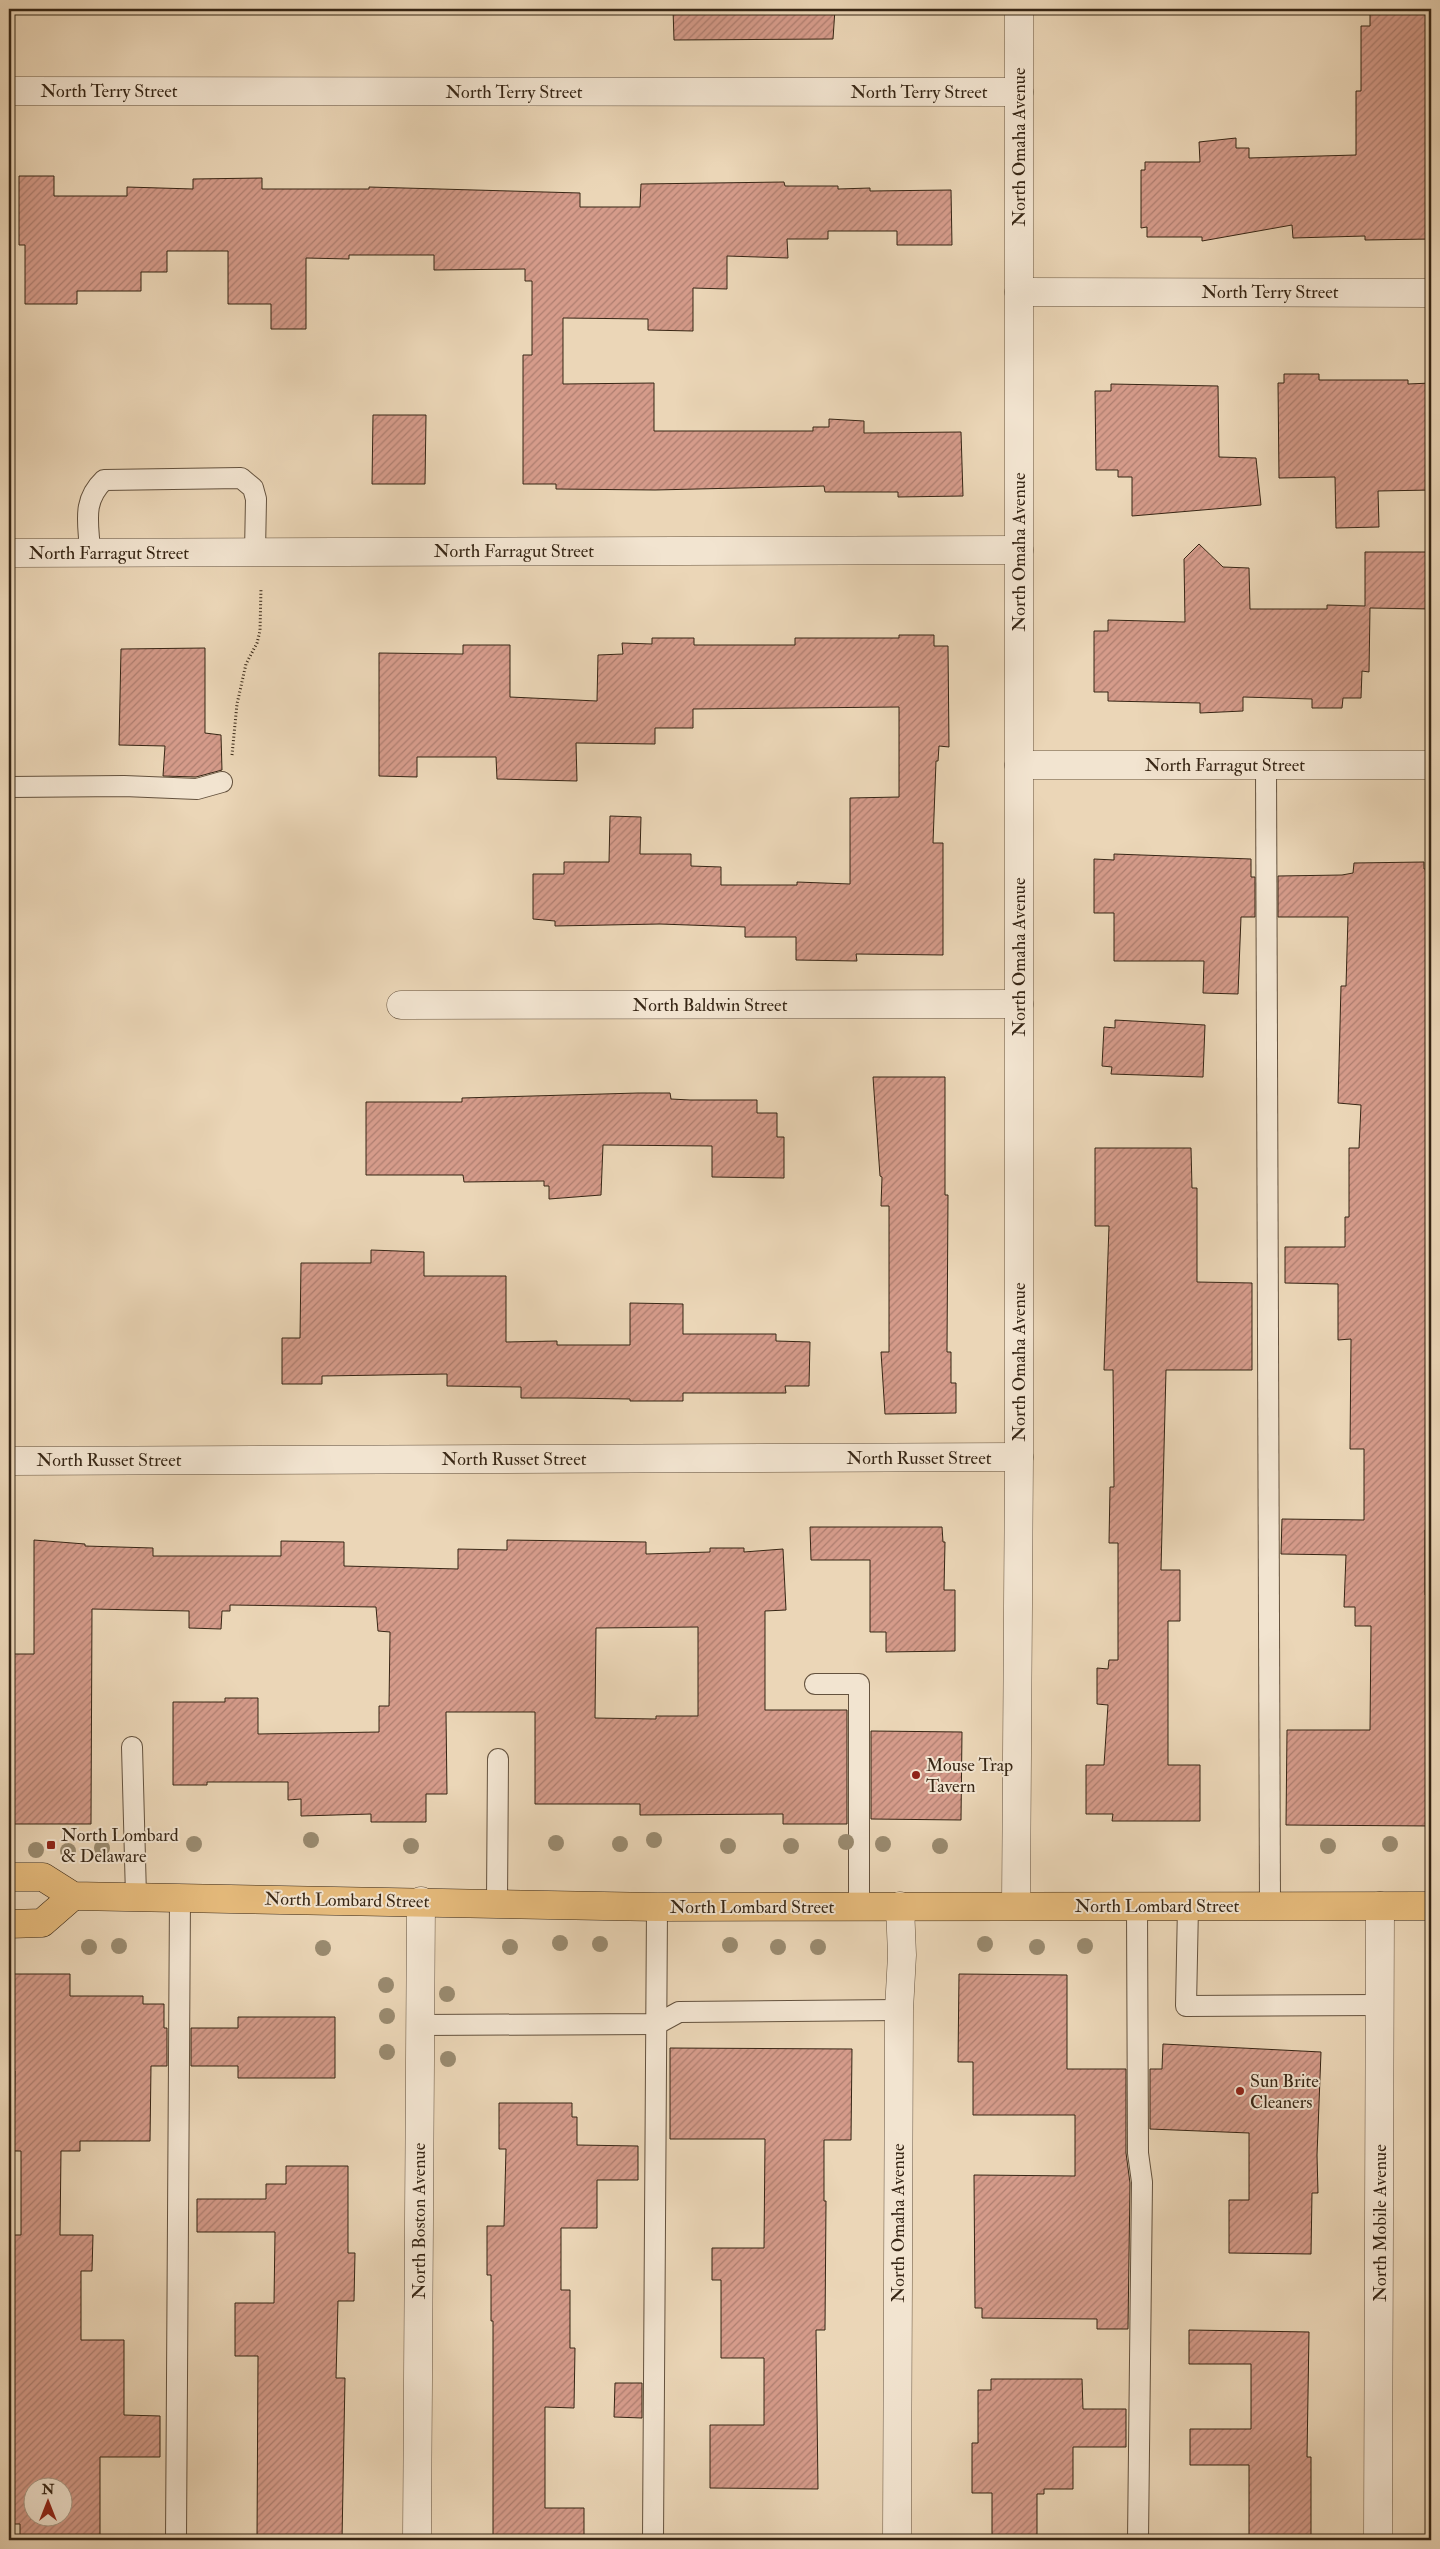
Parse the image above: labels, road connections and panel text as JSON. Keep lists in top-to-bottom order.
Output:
{
  "streets": {
    "main road": ["North Lombard Street"],
    "street": [
      "North Terry Street",
      "North Omaha Avenue",
      "North Farragut Street",
      "North Baldwin Street",
      "North Russet Street",
      "North Boston Avenue",
      "North Mobile Avenue"
    ]
  },
  "crossings": [
    ["North Terry Street", "North Omaha Avenue"],
    ["North Omaha Avenue", "North Farragut Street"],
    ["North Omaha Avenue", "North Baldwin Street"],
    ["North Omaha Avenue", "North Russet Street"],
    ["North Omaha Avenue", "North Lombard Street"],
    ["North Lombard Street", "North Boston Avenue"],
    ["North Lombard Street", "North Mobile Avenue"]
  ],
  "places": {
    "other": ["Mouse Trap Tavern", "Sun Brite Cleaners"],
    "transit": ["North Lombard & Delaware"]
  },
  "north": "top"
}
